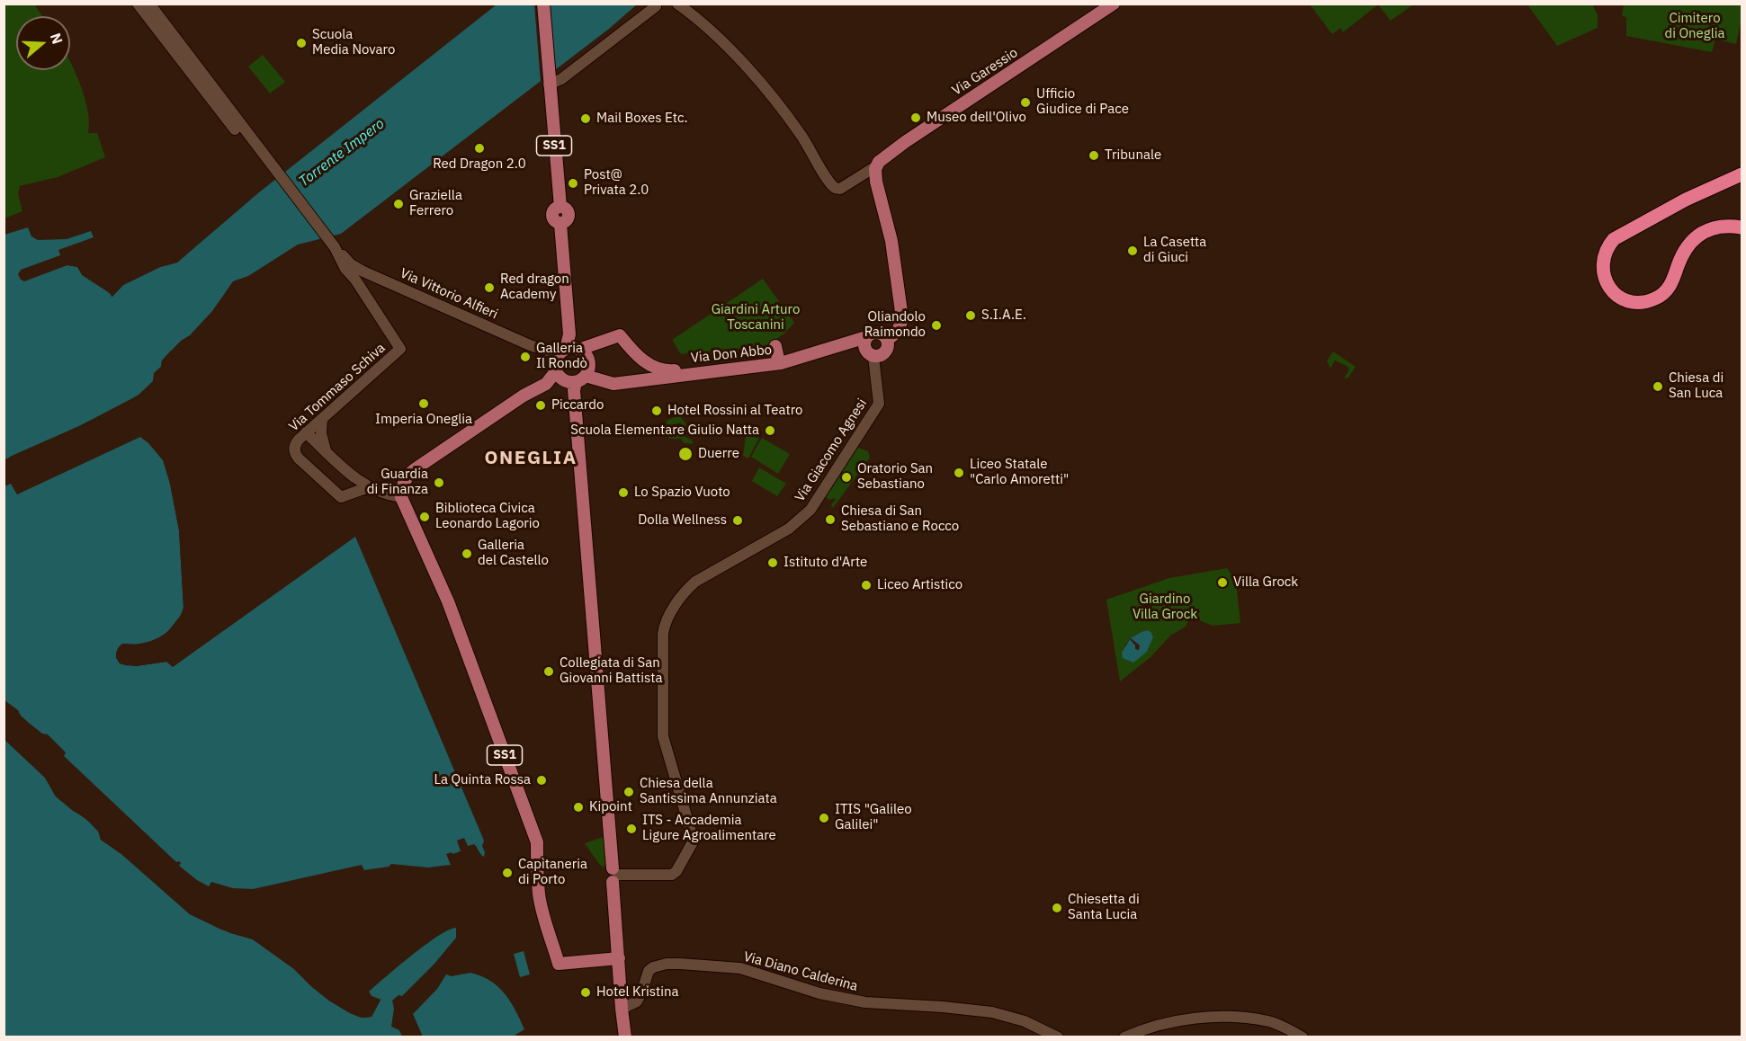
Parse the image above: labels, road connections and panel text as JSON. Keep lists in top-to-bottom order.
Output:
{
  "streets": {
    "main road": [
      "Via Garessio",
      "SS1",
      "Via Vittorio Alfieri",
      "Via Don Abbo",
      "Via Tommaso Schiva",
      "Via Giacomo Agnesi",
      "Via Diano Calderina"
    ]
  },
  "crossings": [
    ["SS1", "Via Vittorio Alfieri"],
    ["SS1", "Via Don Abbo"],
    ["Via Vittorio Alfieri", "Via Don Abbo"],
    ["Via Vittorio Alfieri", "Via Tommaso Schiva"]
  ],
  "districts": ["ONEGLIA"],
  "water": ["Torrente Impero"],
  "parks": ["Cimitero di Oneglia", "Giardini Arturo Toscanini", "Giardino Villa Grock"],
  "places": [
    "Scuola Media Novaro",
    "Ufficio Giudice di Pace",
    "Museo dell'Olivo",
    "Mail Boxes Etc.",
    "Red Dragon 2.0",
    "Tribunale",
    "Post@ Privata 2.0",
    "Graziella Ferrero",
    "La Casetta di Giuci",
    "Red dragon Academy",
    "S.I.A.E.",
    "Oliandolo Raimondo",
    "Galleria Il Rondò",
    "Chiesa di San Luca",
    "Imperia Oneglia",
    "Piccardo",
    "Hotel Rossini al Teatro",
    "Scuola Elementare Giulio Natta",
    "Duerre",
    "Liceo Statale \"Carlo Amoretti\"",
    "Oratorio San Sebastiano",
    "Guardia di Finanza",
    "Lo Spazio Vuoto",
    "Biblioteca Civica Leonardo Lagorio",
    "Chiesa di San Sebastiano e Rocco",
    "Dolla Wellness",
    "Galleria del Castello",
    "Istituto d'Arte",
    "Villa Grock",
    "Liceo Artistico",
    "Collegiata di San Giovanni Battista",
    "La Quinta Rossa",
    "Chiesa della Santissima Annunziata",
    "Kipoint",
    "ITIS \"Galileo Galilei\"",
    "ITS - Accademia Ligure Agroalimentare",
    "Capitaneria di Porto",
    "Chiesetta di Santa Lucia",
    "Hotel Kristina"
  ],
  "north": "right"
}
